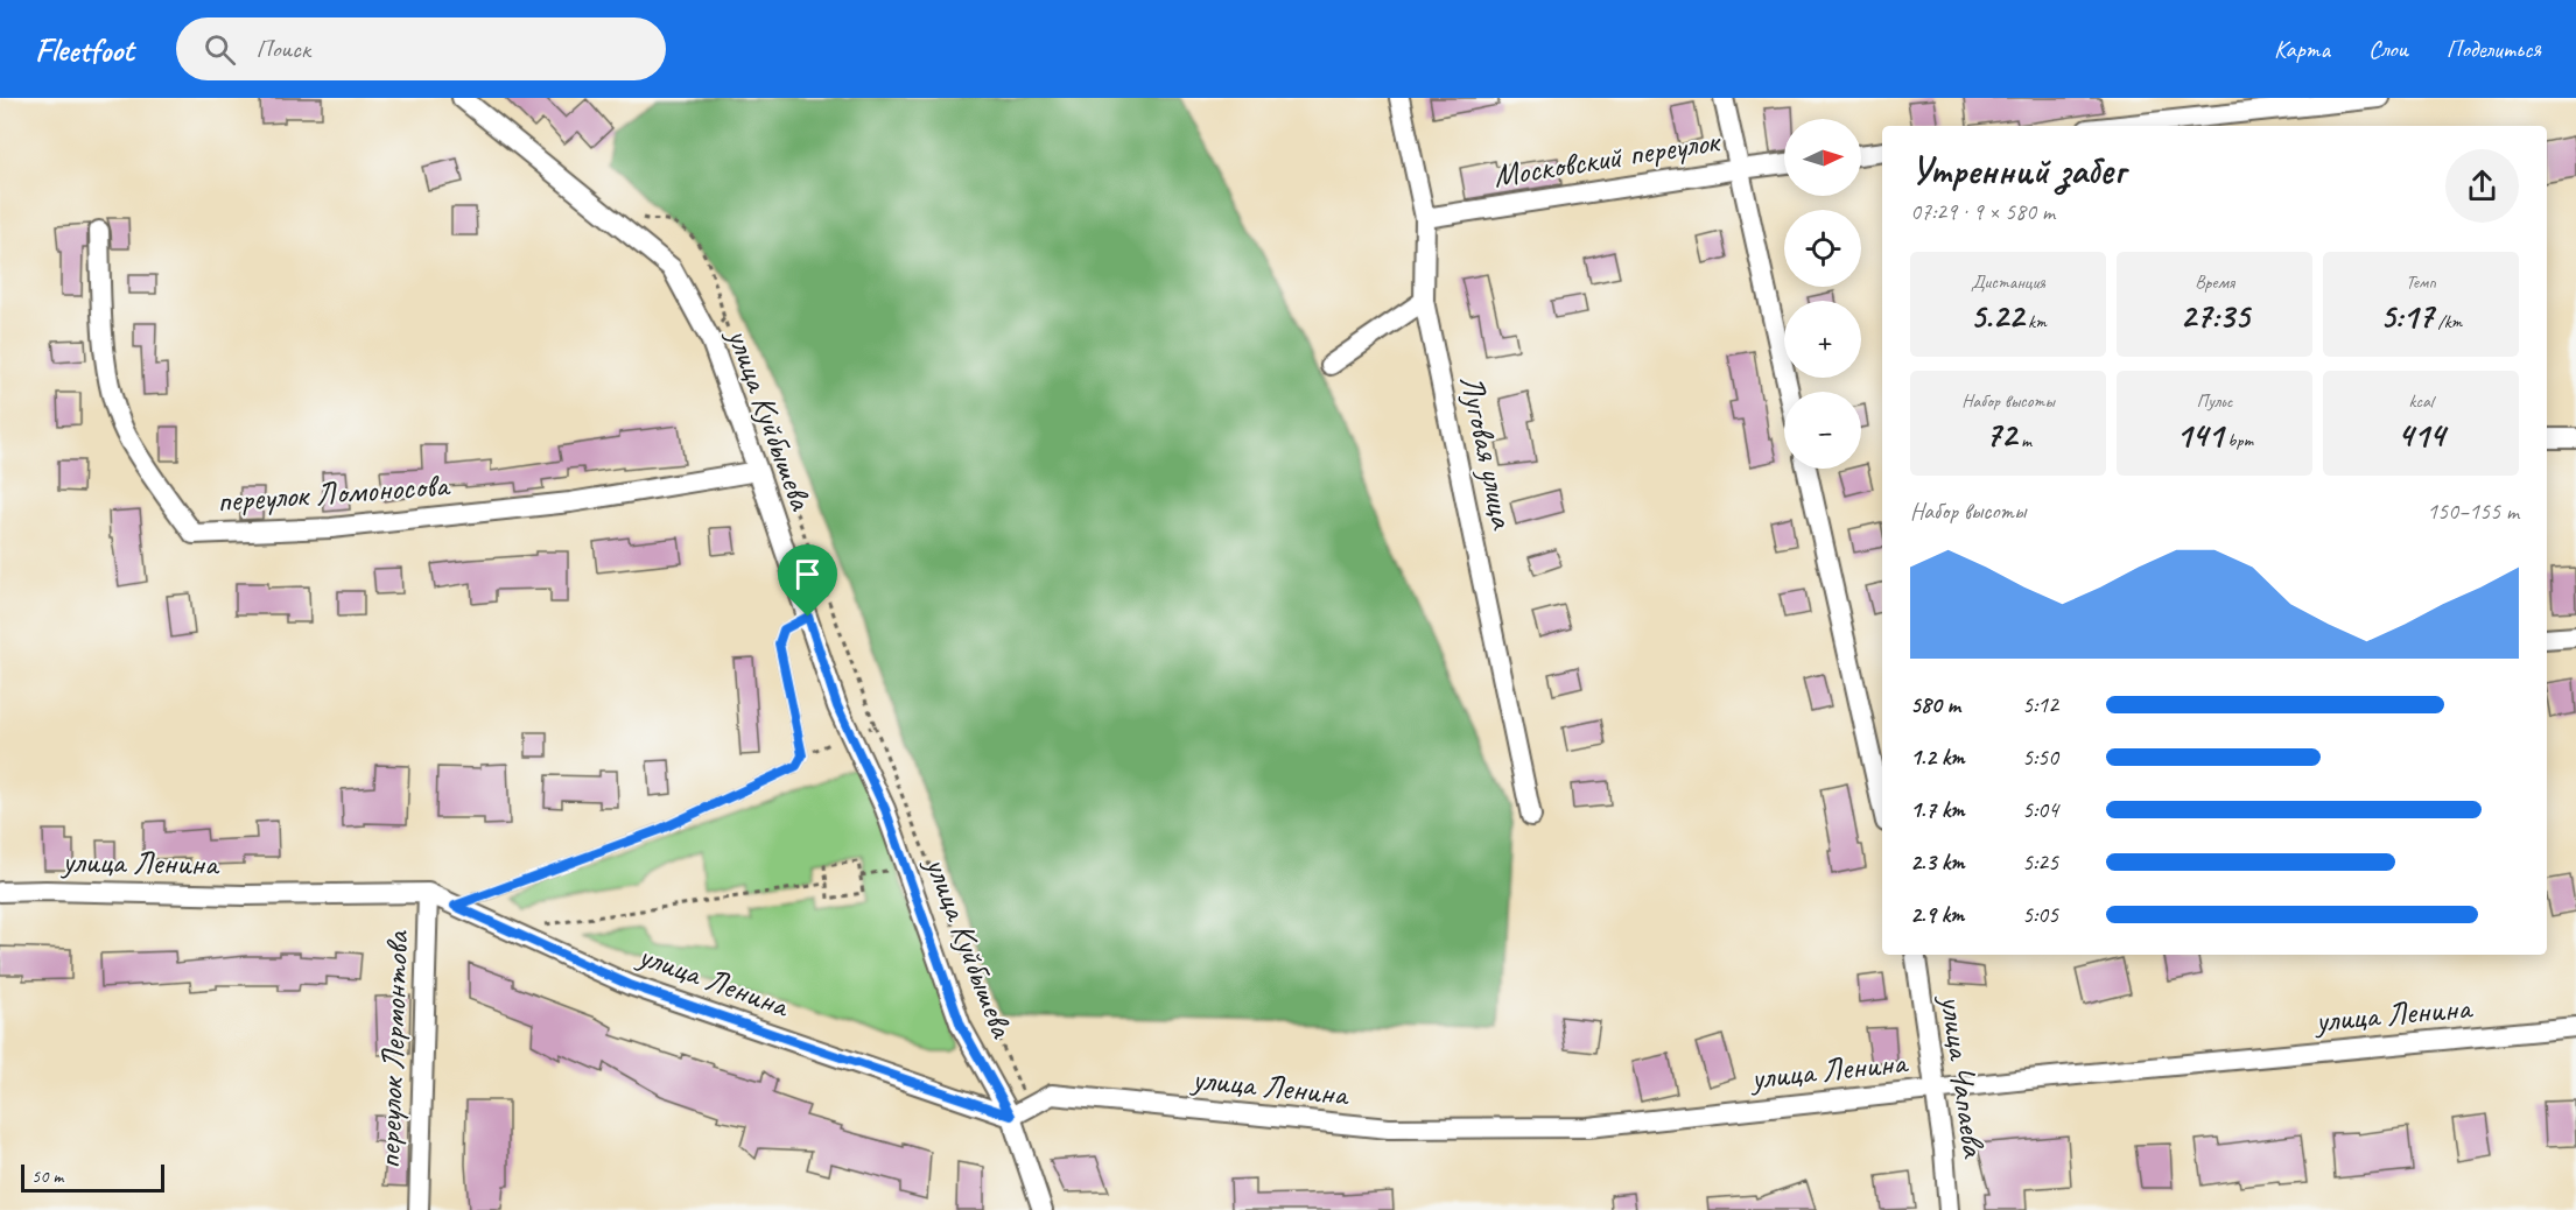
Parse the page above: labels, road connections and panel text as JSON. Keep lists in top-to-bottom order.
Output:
{
  "streets": {
    "street": [
      "Московский переулок",
      "улица Куйбышева",
      "Луговая улица",
      "переулок Ломоносова",
      "улица Ленина",
      "переулок Лермонтова",
      "улица Чапаева"
    ]
  },
  "crossings": [
    ["Московский переулок", "Луговая улица"],
    ["улица Куйбышева", "переулок Ломоносова"],
    ["улица Куйбышева", "улица Ленина"],
    ["улица Ленина", "переулок Лермонтова"],
    ["улица Ленина", "улица Чапаева"]
  ],
  "scale_bar": "50 m",
  "north": "right",
  "page": {
    "header": "Fleetfoot",
    "search": "Поиск",
    "nav": ["Карта", "Слои", "Поделиться"],
    "map_buttons": ["+", "−"],
    "heading": ["Утренний забег", "07:29 · 9 × 580 m"],
    "stats": [
      ["Дистанция", "5.22 km"],
      ["Время", "27:35"],
      ["Темп", "5:17 /km"],
      ["Набор высоты", "72 m"],
      ["Пульс", "141 bpm"],
      ["kcal", "414"]
    ],
    "chart": ["Набор высоты", "150–155 m"],
    "list": [
      {
        "name": "580 m",
        "note": "5:12"
      },
      {
        "name": "1.2 km",
        "note": "5:50"
      },
      {
        "name": "1.7 km",
        "note": "5:04"
      },
      {
        "name": "2.3 km",
        "note": "5:25"
      },
      {
        "name": "2.9 km",
        "note": "5:05"
      }
    ],
    "scale": "50 m"
  }
}
